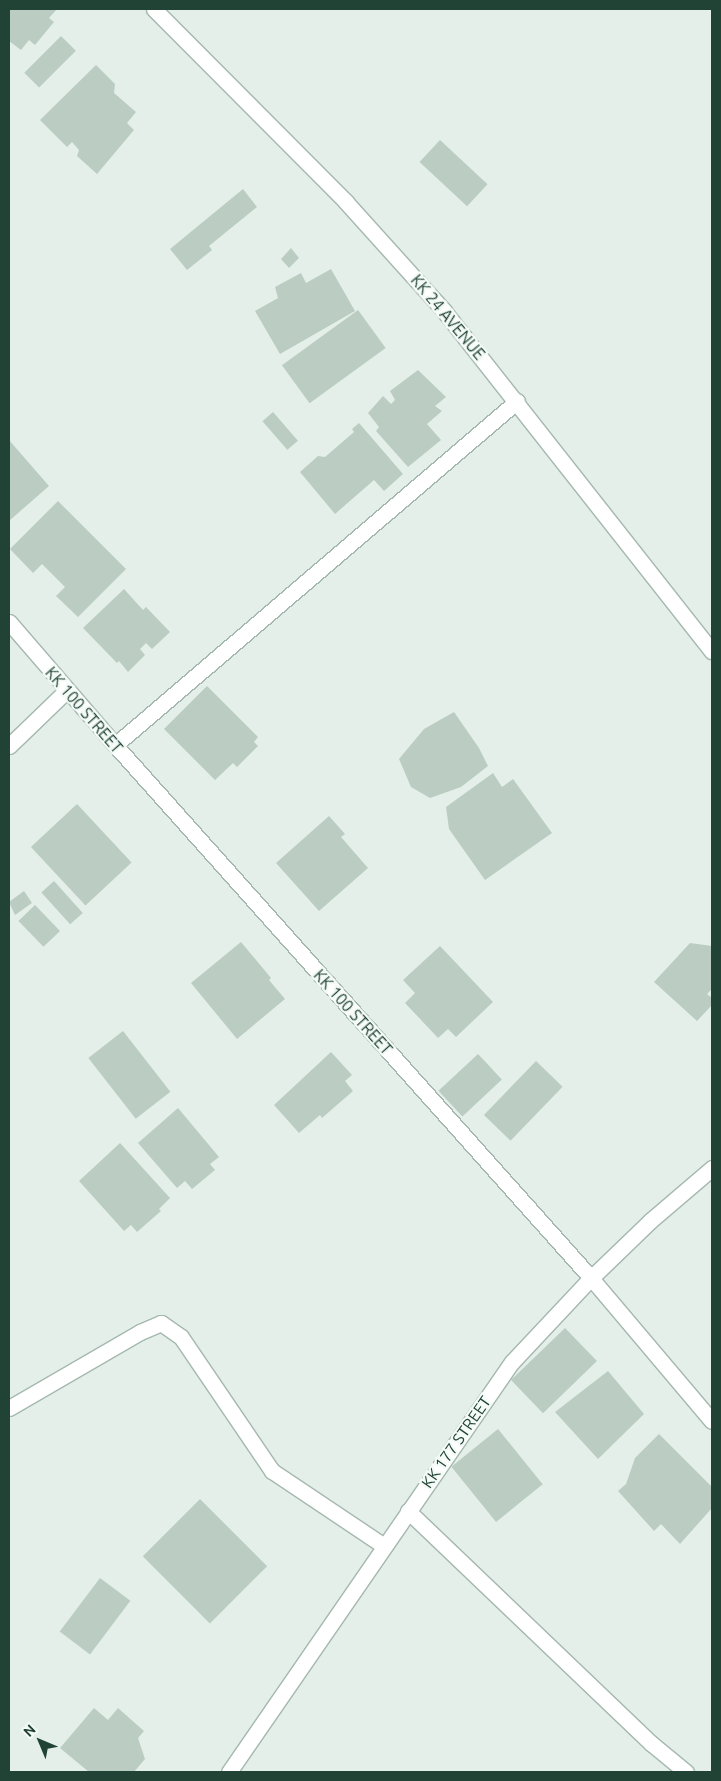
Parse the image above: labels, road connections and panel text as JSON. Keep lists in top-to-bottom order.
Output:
{
  "streets": {
    "street": ["KK 24 AVENUE", "KK 100 STREET", "KK 177 STREET"]
  },
  "crossings": [
    ["KK 100 STREET", "KK 177 STREET"]
  ],
  "north": "top left"
}
